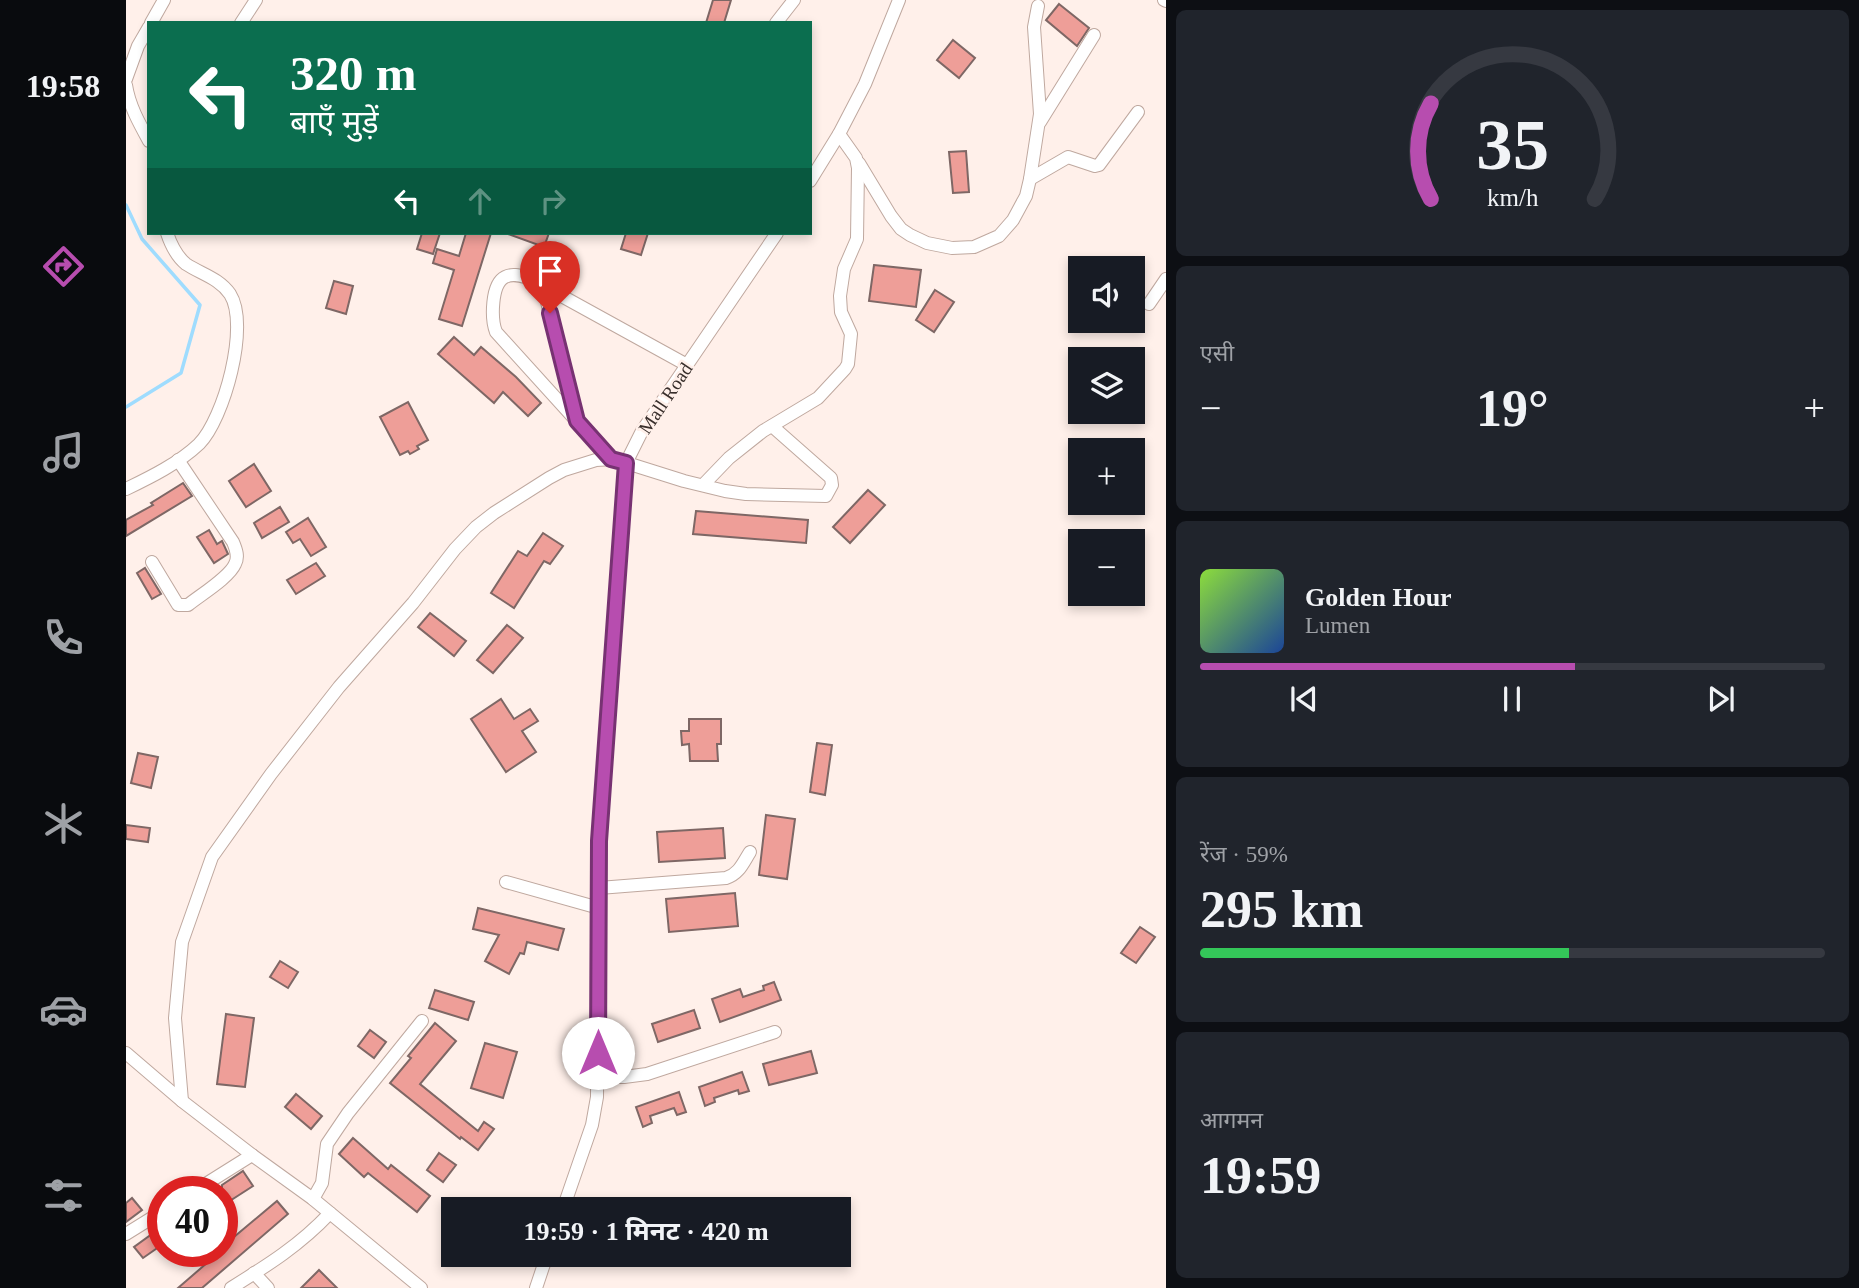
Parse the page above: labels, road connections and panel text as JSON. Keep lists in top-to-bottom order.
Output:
{
  "streets": {
    "street": ["Mall Road"]
  },
  "page": {
    "tabs": "19:58",
    "turn": ["320 m", "बाएँ मुड़ें"],
    "map_buttons": ["+", "−"],
    "tile": [
      "एसी",
      ["रेंज · 59%", "295 km"],
      ["आगमन", "19:59"]
    ],
    "heat": ["−", "19°", "+"],
    "song": ["Golden Hour", "Lumen"],
    "limit": "40",
    "trip": "19:59 · 1 मिनट · 420 m",
    "gauge": ["35", "km/h"]
  }
}
